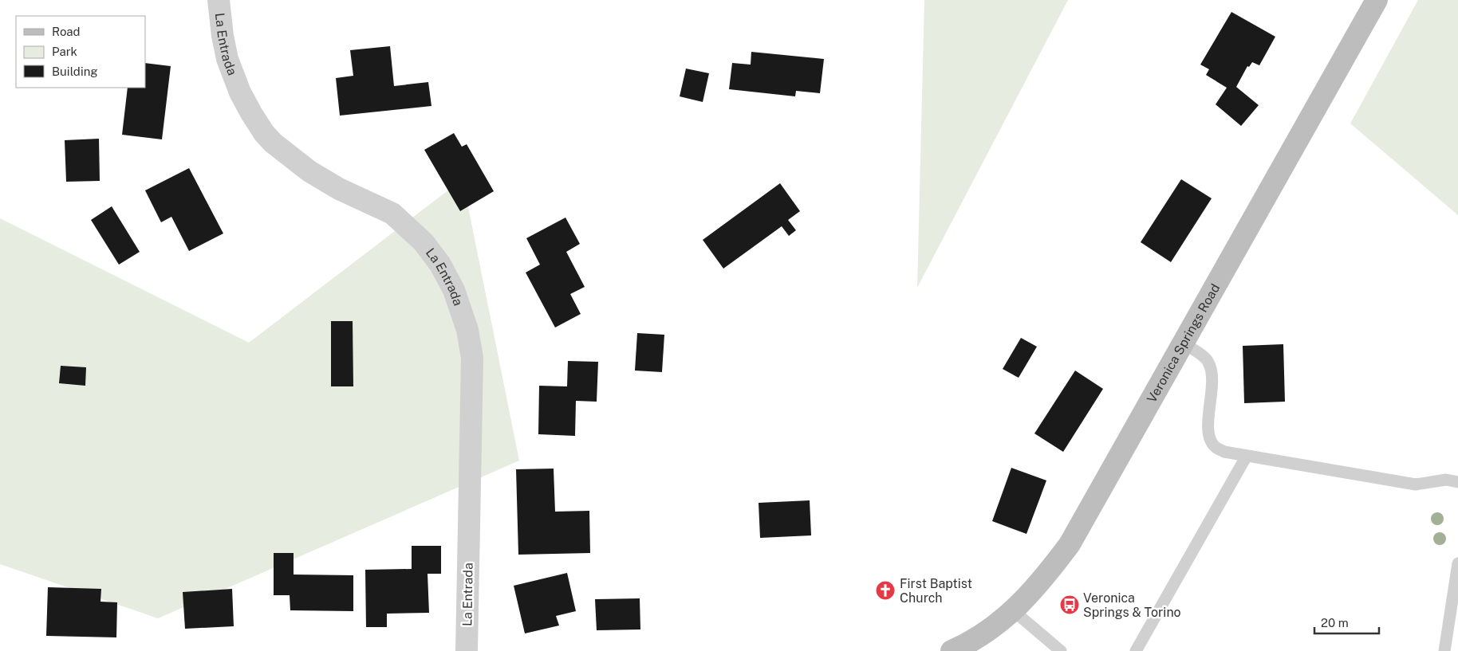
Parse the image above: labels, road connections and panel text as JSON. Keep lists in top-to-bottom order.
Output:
{
  "streets": {
    "street": ["La Entrada", "Veronica Springs Road"]
  },
  "places": {
    "church": ["First Baptist Church"],
    "bus stop": ["Veronica Springs & Torino"]
  },
  "legend": ["Road", "Park", "Building"],
  "scale_bar": "20 m"
}
